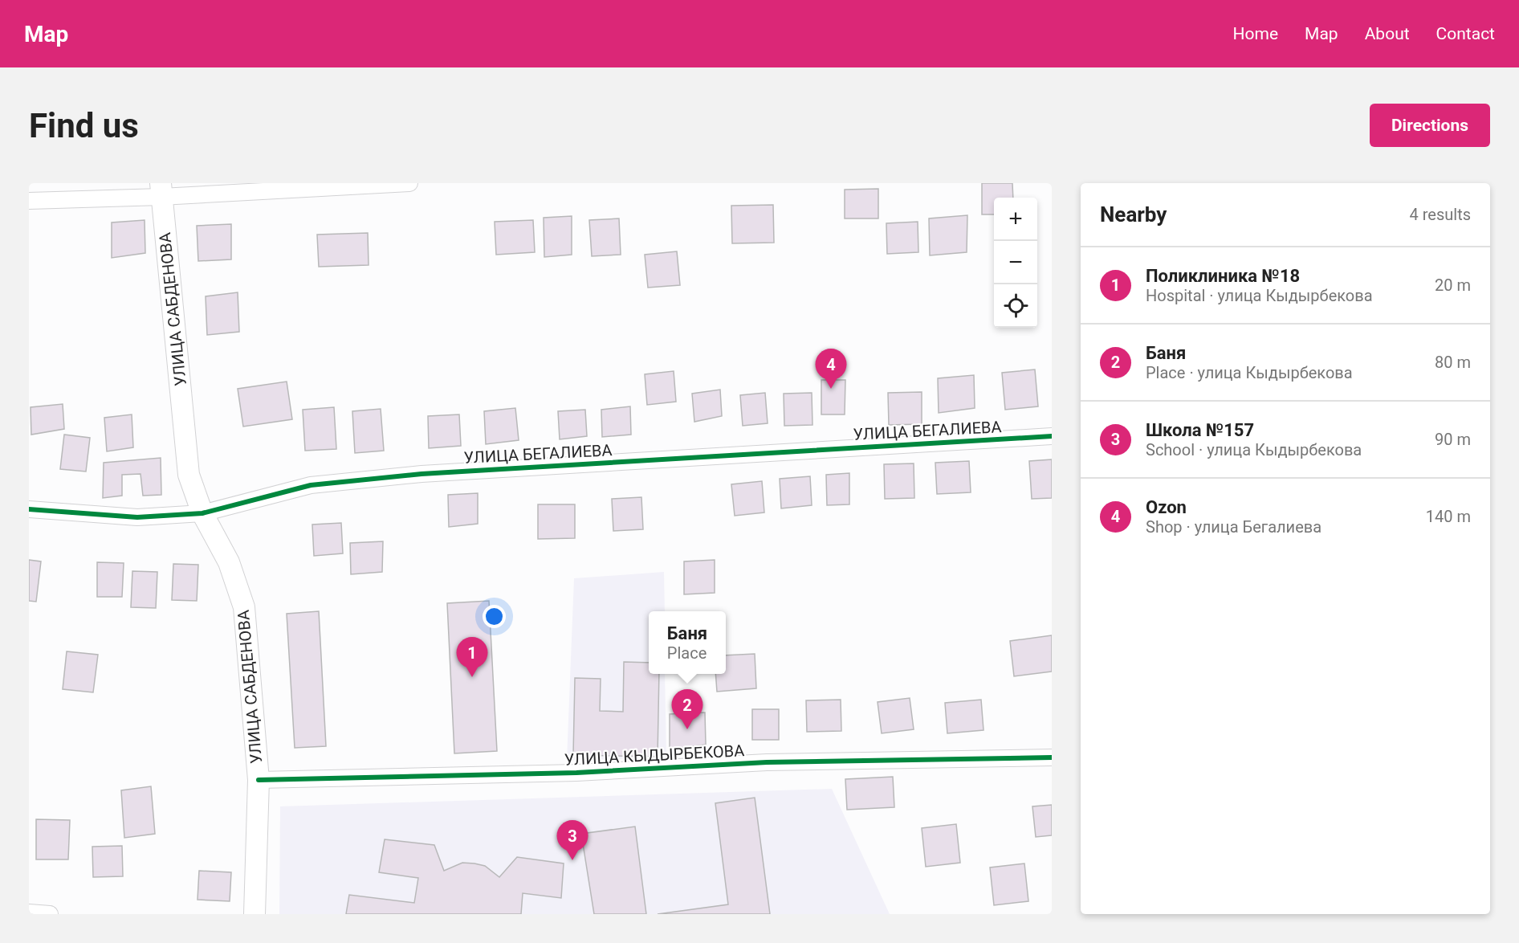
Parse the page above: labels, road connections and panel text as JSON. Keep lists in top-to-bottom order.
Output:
{
  "streets": {
    "street": ["УЛИЦА САБДЕНОВА", "УЛИЦА БЕГАЛИЕВА", "УЛИЦА КЫДЫРБЕКОВА"]
  },
  "crossings": [
    ["УЛИЦА САБДЕНОВА", "УЛИЦА БЕГАЛИЕВА"],
    ["УЛИЦА САБДЕНОВА", "УЛИЦА КЫДЫРБЕКОВА"]
  ],
  "page": {
    "header": "Map",
    "nav": [
      "Home",
      "Map",
      "About",
      "Contact"
    ],
    "buttons": "Directions",
    "title": "Find us",
    "heading": ["Nearby", "4 results"],
    "map_buttons": ["+", "−"],
    "list": [
      {
        "mark": "1",
        "name": "Поликлиника №18",
        "note": "Hospital · улица Кыдырбекова",
        "value": "20 m"
      },
      {
        "mark": "2",
        "name": "Баня",
        "note": "Place · улица Кыдырбекова",
        "value": "80 m"
      },
      {
        "mark": "3",
        "name": "Школа №157",
        "note": "School · улица Кыдырбекова",
        "value": "90 m"
      },
      {
        "mark": "4",
        "name": "Ozon",
        "note": "Shop · улица Бегалиева",
        "value": "140 m"
      }
    ],
    "pins": [
      "4",
      "1",
      "2",
      "3"
    ],
    "popup": ["Баня", "Place"]
  }
}
